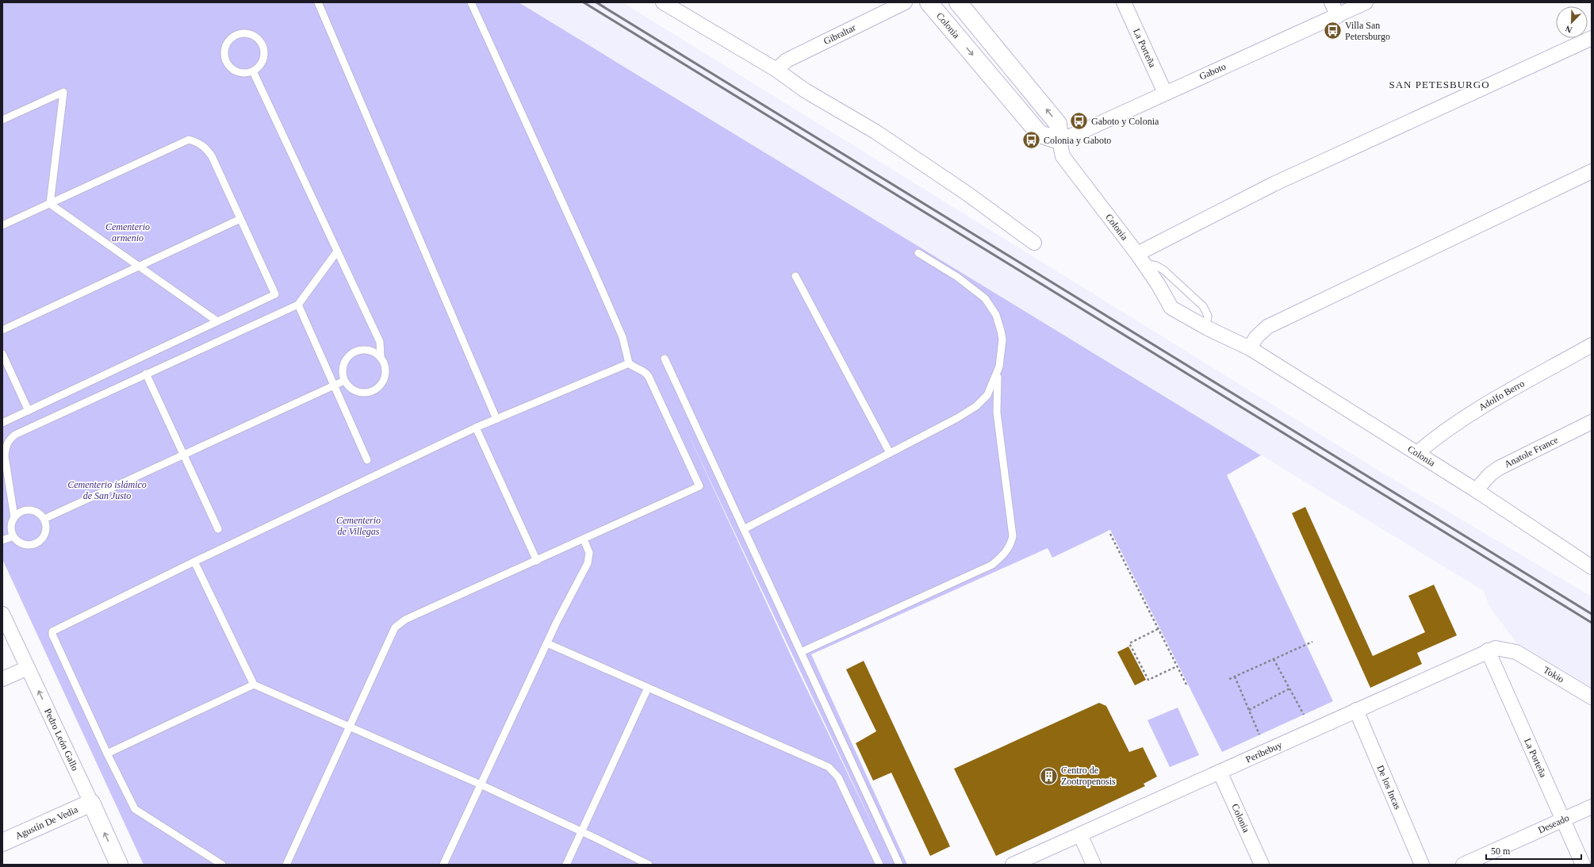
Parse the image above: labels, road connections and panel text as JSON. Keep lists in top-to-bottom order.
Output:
{
  "streets": {
    "street": [
      "Colonia",
      "Gibraltar",
      "La Porteña",
      "Gaboto",
      "Adolfo Berro",
      "Anatole France",
      "Tokio",
      "Pedro León Gallo",
      "Peribebuy",
      "De los Incas",
      "Agustín De Vedia",
      "Deseado"
    ]
  },
  "crossings": [
    ["Colonia", "Gaboto"],
    ["Colonia", "Adolfo Berro"],
    ["Colonia", "Anatole France"],
    ["Colonia", "Peribebuy"],
    ["La Porteña", "Gaboto"],
    ["La Porteña", "Peribebuy"],
    ["La Porteña", "Deseado"],
    ["Tokio", "Peribebuy"],
    ["Pedro León Gallo", "Agustín De Vedia"],
    ["Peribebuy", "De los Incas"]
  ],
  "one_way": ["Pedro León Gallo"],
  "districts": ["SAN PETESBURGO"],
  "parks": ["Cementerio armenio", "Cementerio islámico de San Justo", "Cementerio de Villegas"],
  "places": {
    "bus stop": ["Villa San Petersburgo", "Gaboto y Colonia", "Colonia y Gaboto"],
    "building": ["Centro de Zootropenosis"]
  },
  "scale_bar": "50 m",
  "north": "bottom left"
}
